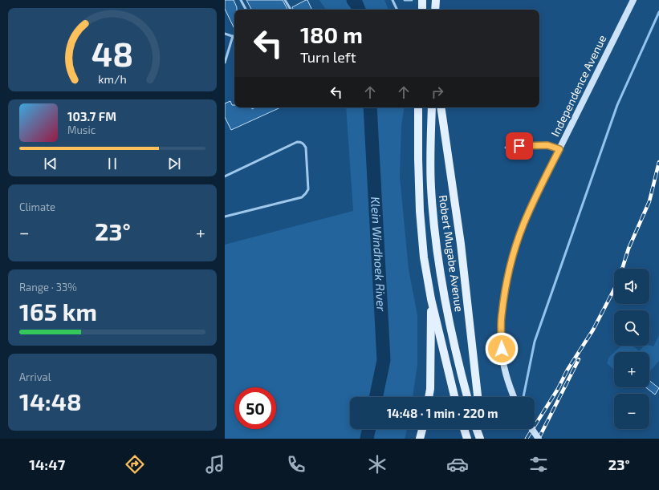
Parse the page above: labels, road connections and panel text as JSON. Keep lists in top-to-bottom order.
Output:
{
  "streets": {
    "main road": ["Independence Avenue", "Robert Mugabe Avenue"]
  },
  "water": ["Klein Windhoek River"],
  "page": {
    "turn": ["180 m", "Turn left"],
    "song": ["103.7 FM", "Music"],
    "tile": [
      "Climate",
      ["Range · 33%", "165 km"],
      ["Arrival", "14:48"]
    ],
    "heat": ["−", "23°", "+"],
    "map_buttons": ["+", "−"],
    "limit": "50",
    "trip": "14:48 · 1 min · 220 m",
    "tabs": ["14:47", "23°"],
    "gauge": ["48", "km/h"]
  }
}
